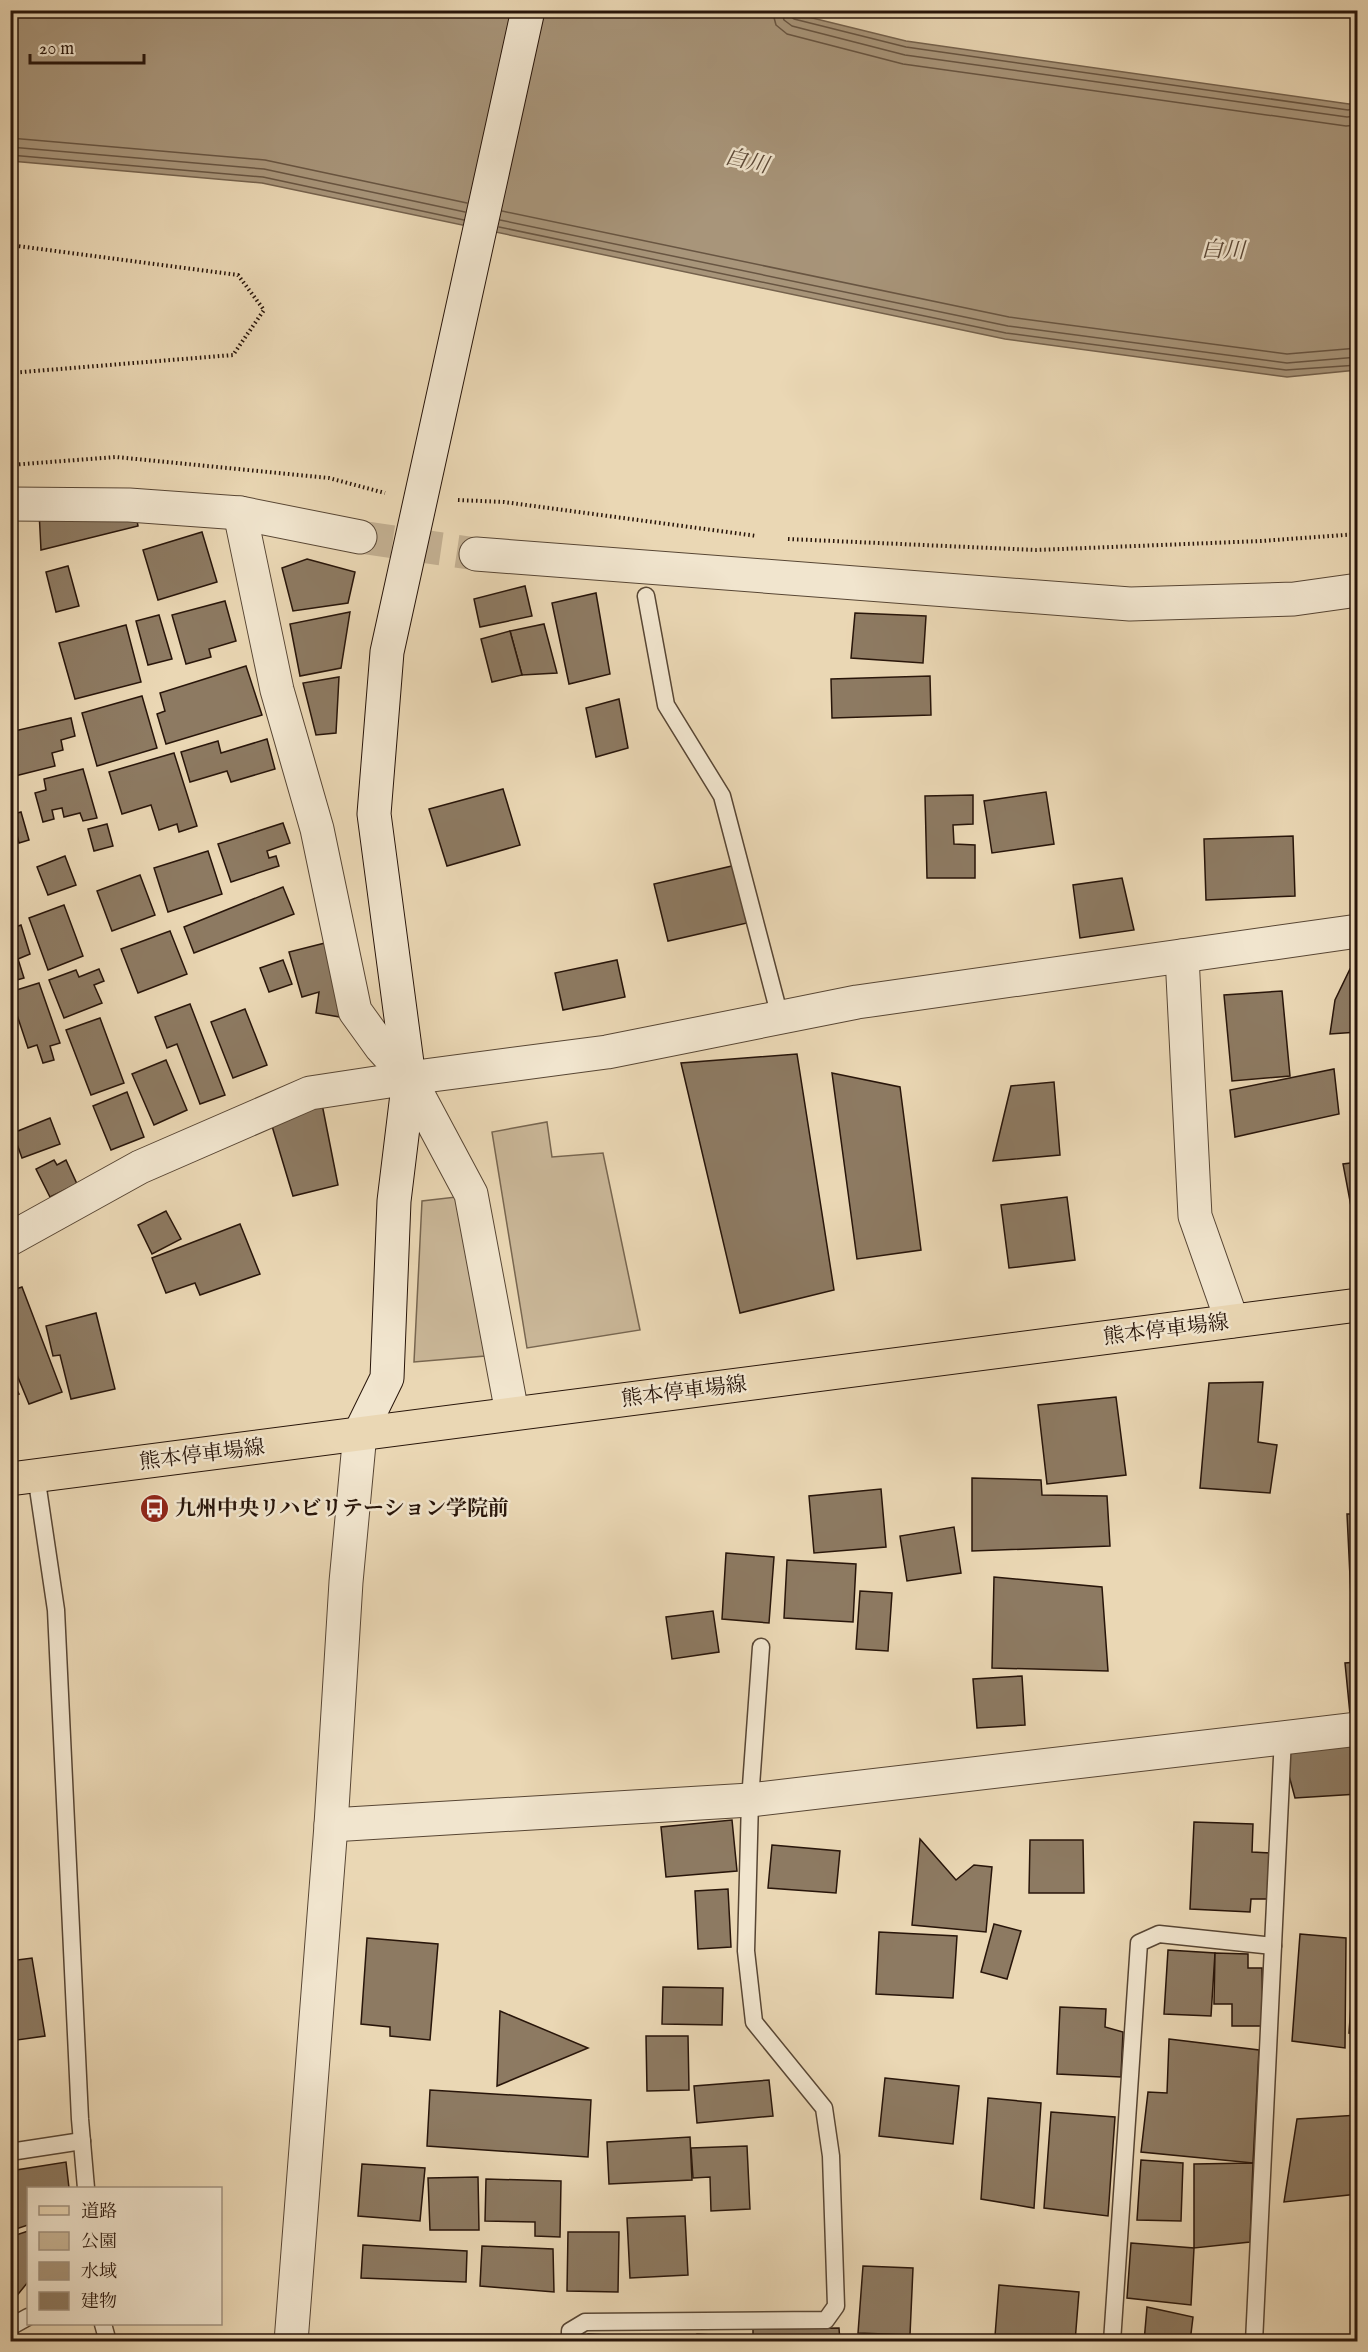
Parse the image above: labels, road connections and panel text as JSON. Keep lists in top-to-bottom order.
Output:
{
  "streets": {
    "main road": ["熊本停車場線"]
  },
  "water": ["白川"],
  "places": {
    "bus stop": ["九州中央リハビリテーション学院前"]
  },
  "legend": [
    "道路",
    "公園",
    "水域",
    "建物"
  ],
  "scale_bar": "20 m"
}
